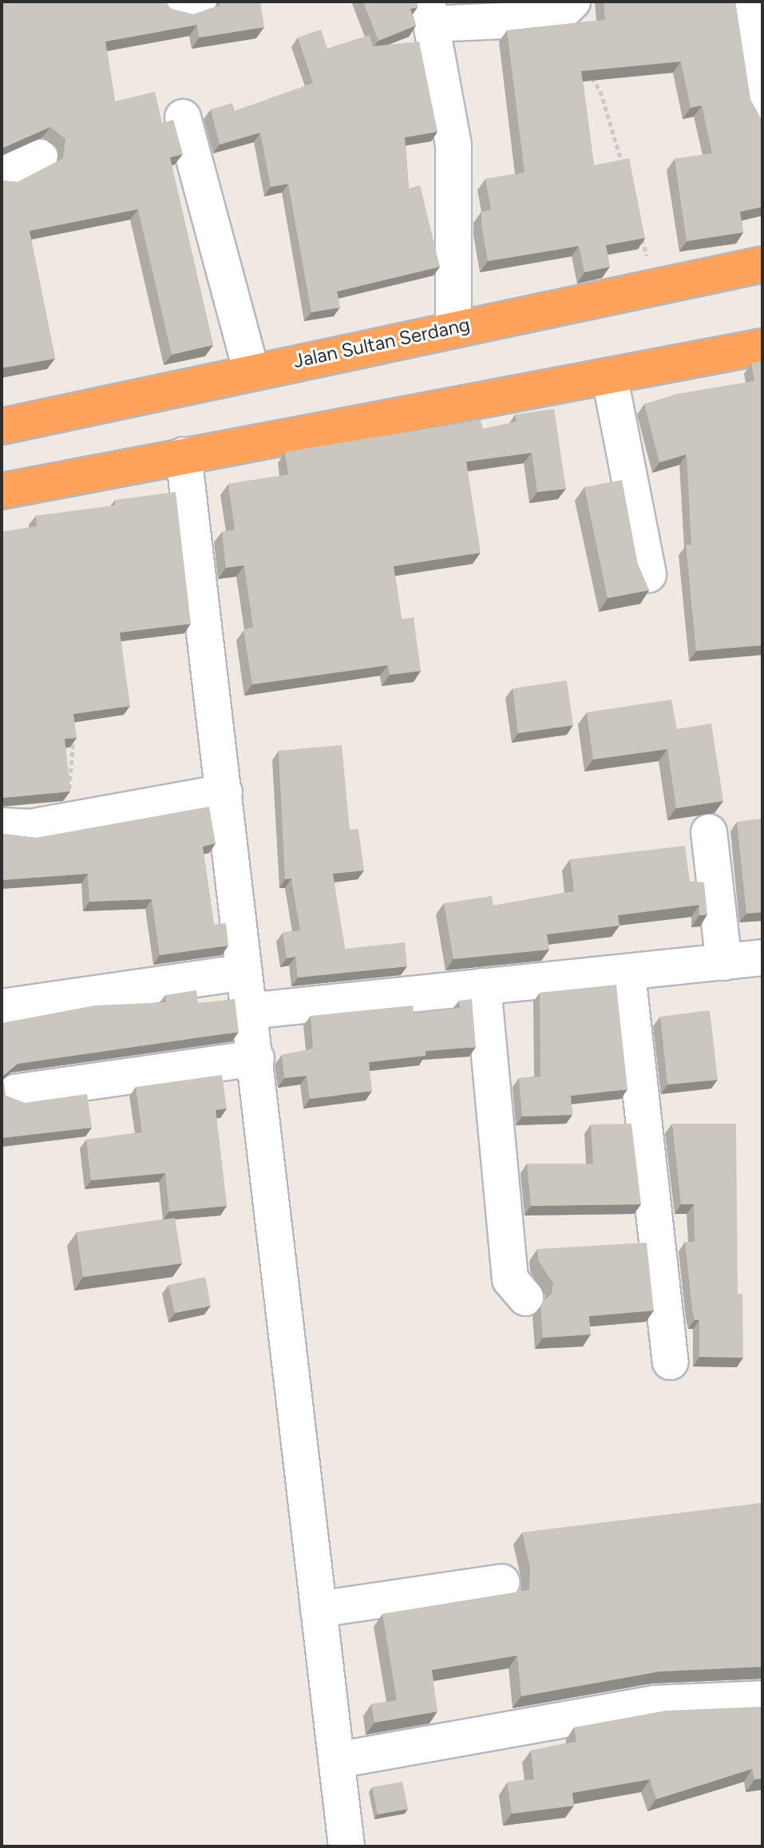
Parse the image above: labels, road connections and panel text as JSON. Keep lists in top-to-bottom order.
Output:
{
  "streets": {
    "highway": ["Jalan Sultan Serdang"]
  }
}
